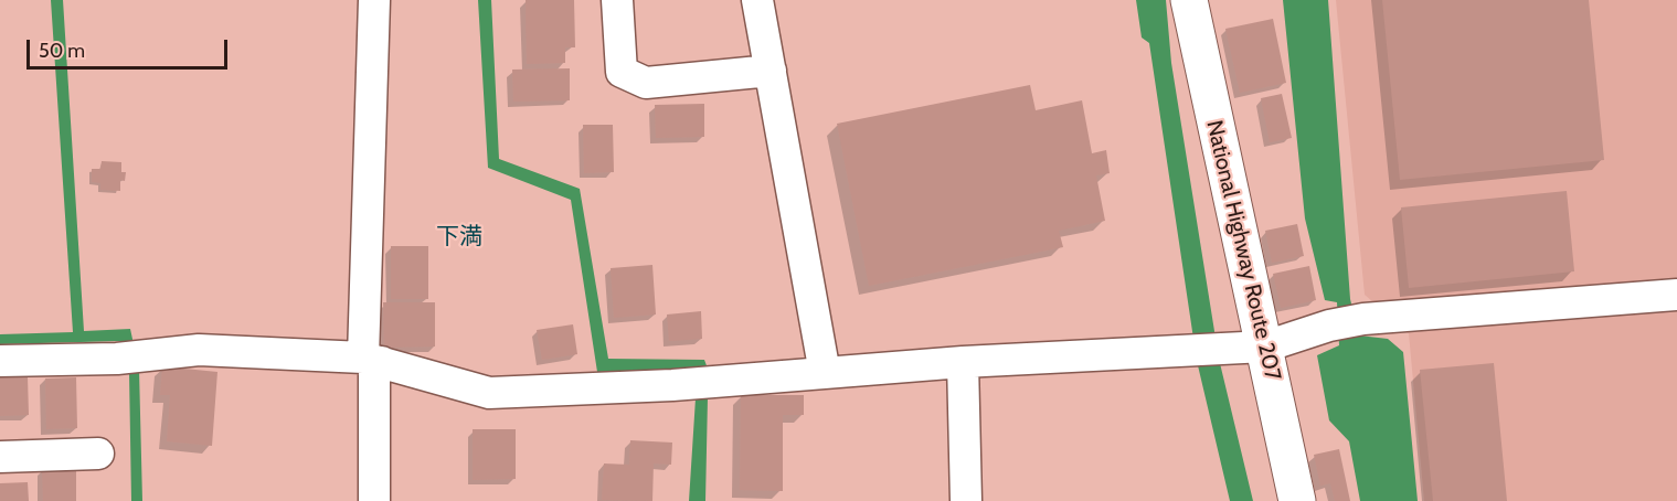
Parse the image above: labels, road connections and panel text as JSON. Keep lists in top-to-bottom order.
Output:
{
  "streets": {
    "highway": ["National Highway Route 207"]
  },
  "districts": ["下満"],
  "scale_bar": "50 m"
}
